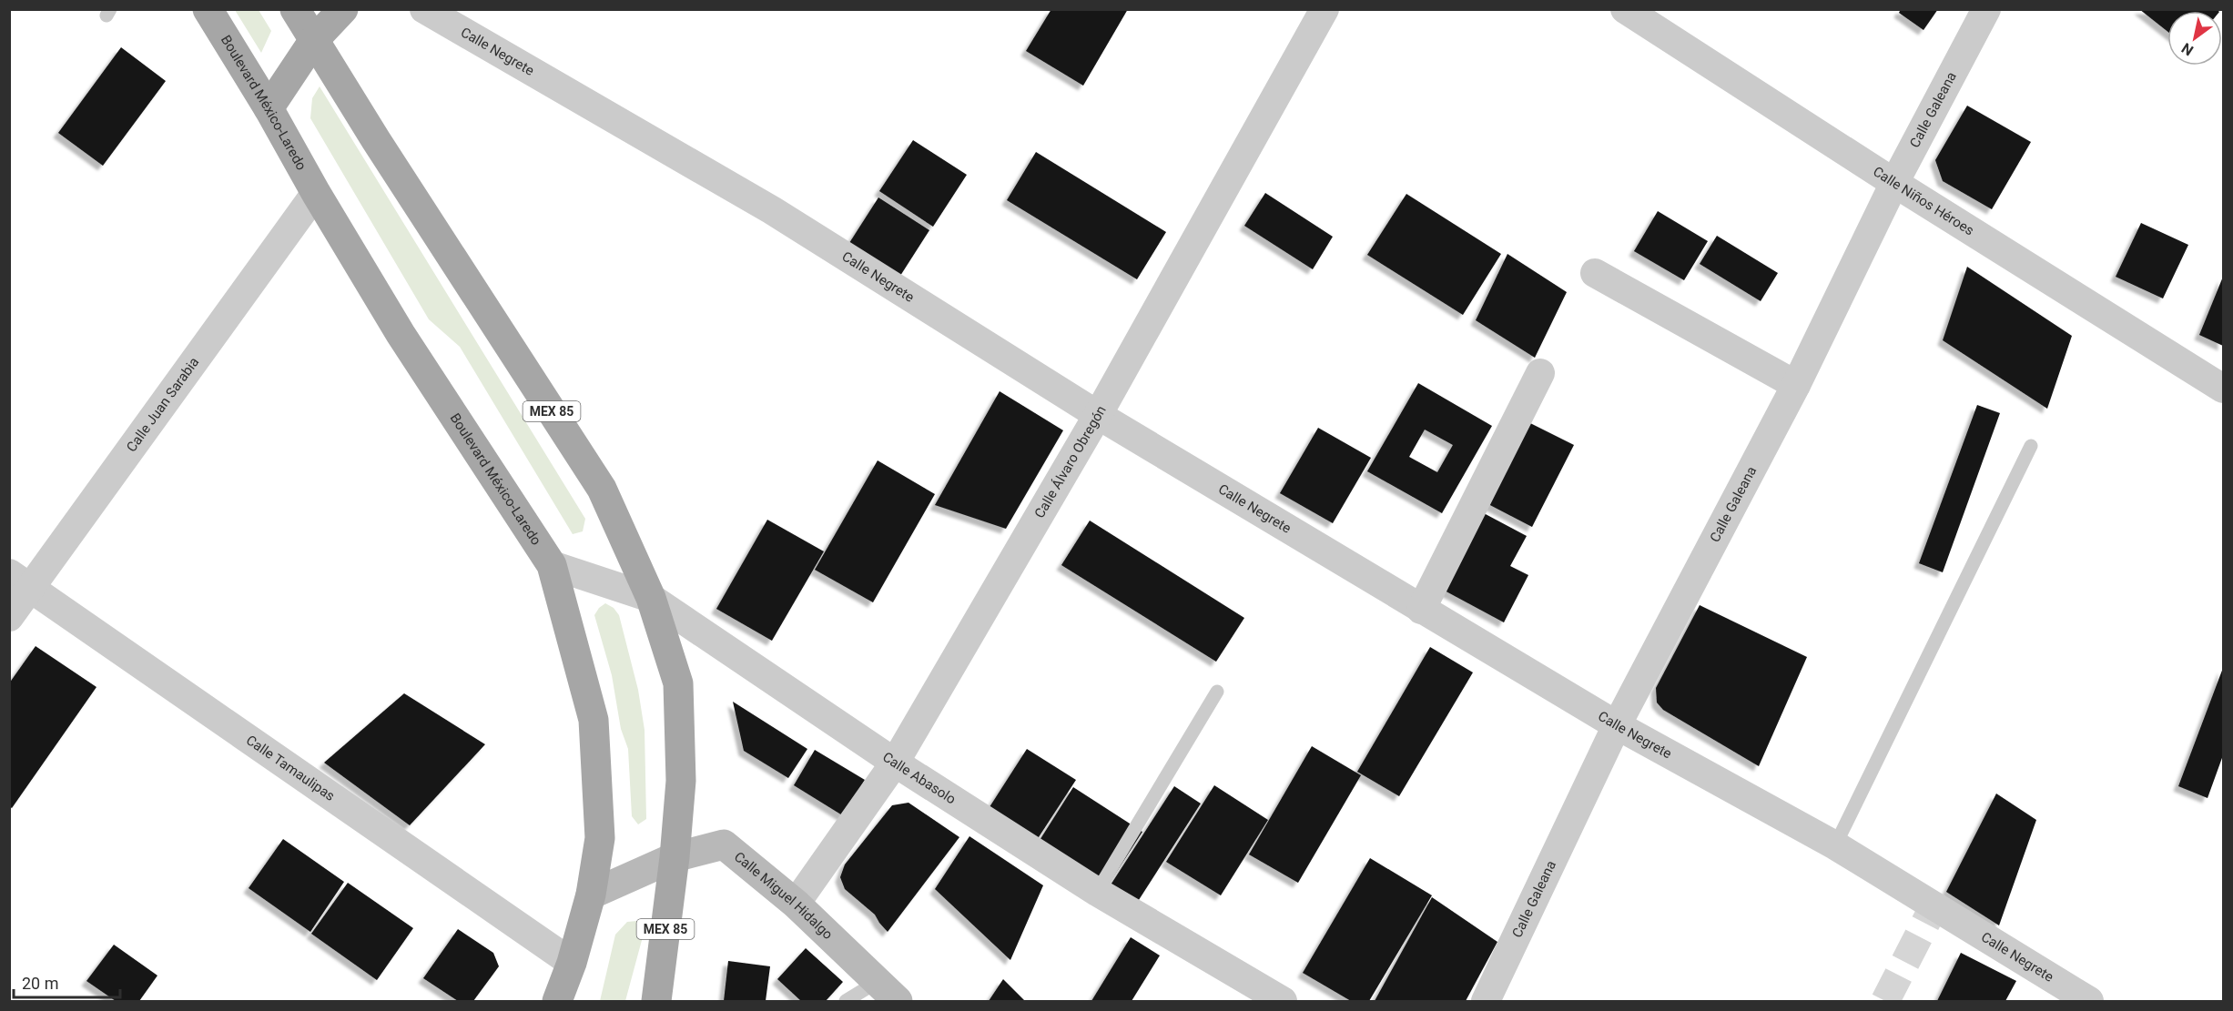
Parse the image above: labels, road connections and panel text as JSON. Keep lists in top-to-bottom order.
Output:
{
  "streets": {
    "main road": ["Boulevard México-Laredo", "MEX 85"],
    "street": [
      "Calle Negrete",
      "Calle Galeana",
      "Calle Niños Héroes",
      "Calle Juan Sarabia",
      "Calle Álvaro Obregón",
      "Calle Tamaulipas",
      "Calle Abasolo",
      "Calle Miguel Hidalgo"
    ]
  },
  "crossings": [
    ["Calle Negrete", "Calle Galeana"],
    ["Calle Negrete", "Calle Álvaro Obregón"],
    ["Boulevard México-Laredo", "Calle Juan Sarabia"],
    ["Boulevard México-Laredo", "Calle Tamaulipas"],
    ["Boulevard México-Laredo", "Calle Abasolo"],
    ["Boulevard México-Laredo", "Calle Miguel Hidalgo"],
    ["Calle Galeana", "Calle Niños Héroes"],
    ["Calle Juan Sarabia", "Calle Tamaulipas"],
    ["MEX 85", "Calle Abasolo"],
    ["MEX 85", "Calle Miguel Hidalgo"],
    ["Calle Álvaro Obregón", "Calle Abasolo"],
    ["Calle Álvaro Obregón", "Calle Miguel Hidalgo"]
  ],
  "scale_bar": "20 m",
  "north": "bottom left"
}
